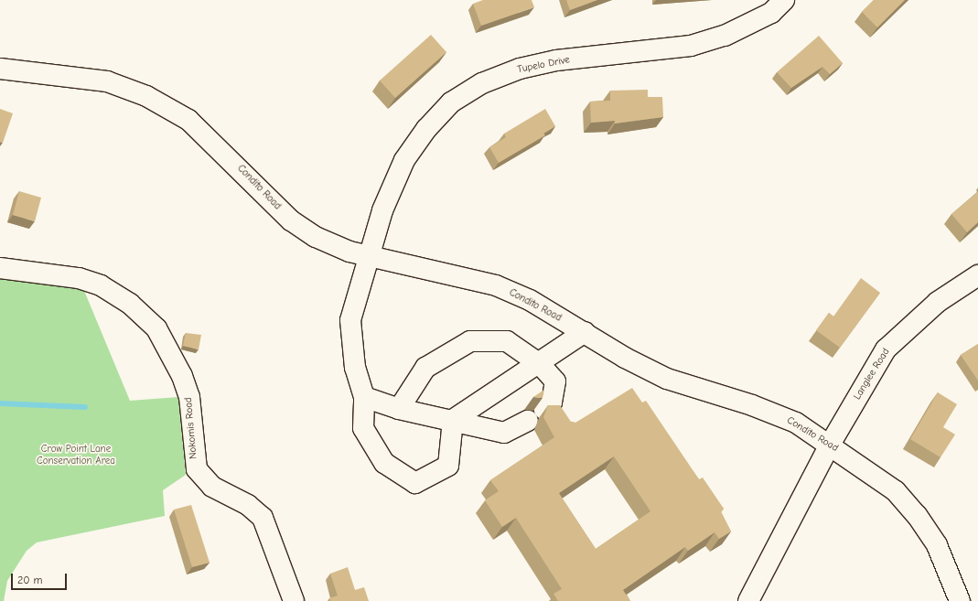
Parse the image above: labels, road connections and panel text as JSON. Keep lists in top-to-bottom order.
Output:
{
  "streets": {
    "street": [
      "Tupelo Drive",
      "Condito Road",
      "Langlee Road",
      "Nokomis Road"
    ]
  },
  "crossings": [
    ["Tupelo Drive", "Condito Road"],
    ["Condito Road", "Langlee Road"]
  ],
  "parks": ["Crow Point Lane Conservation Area"],
  "scale_bar": "20 m"
}
